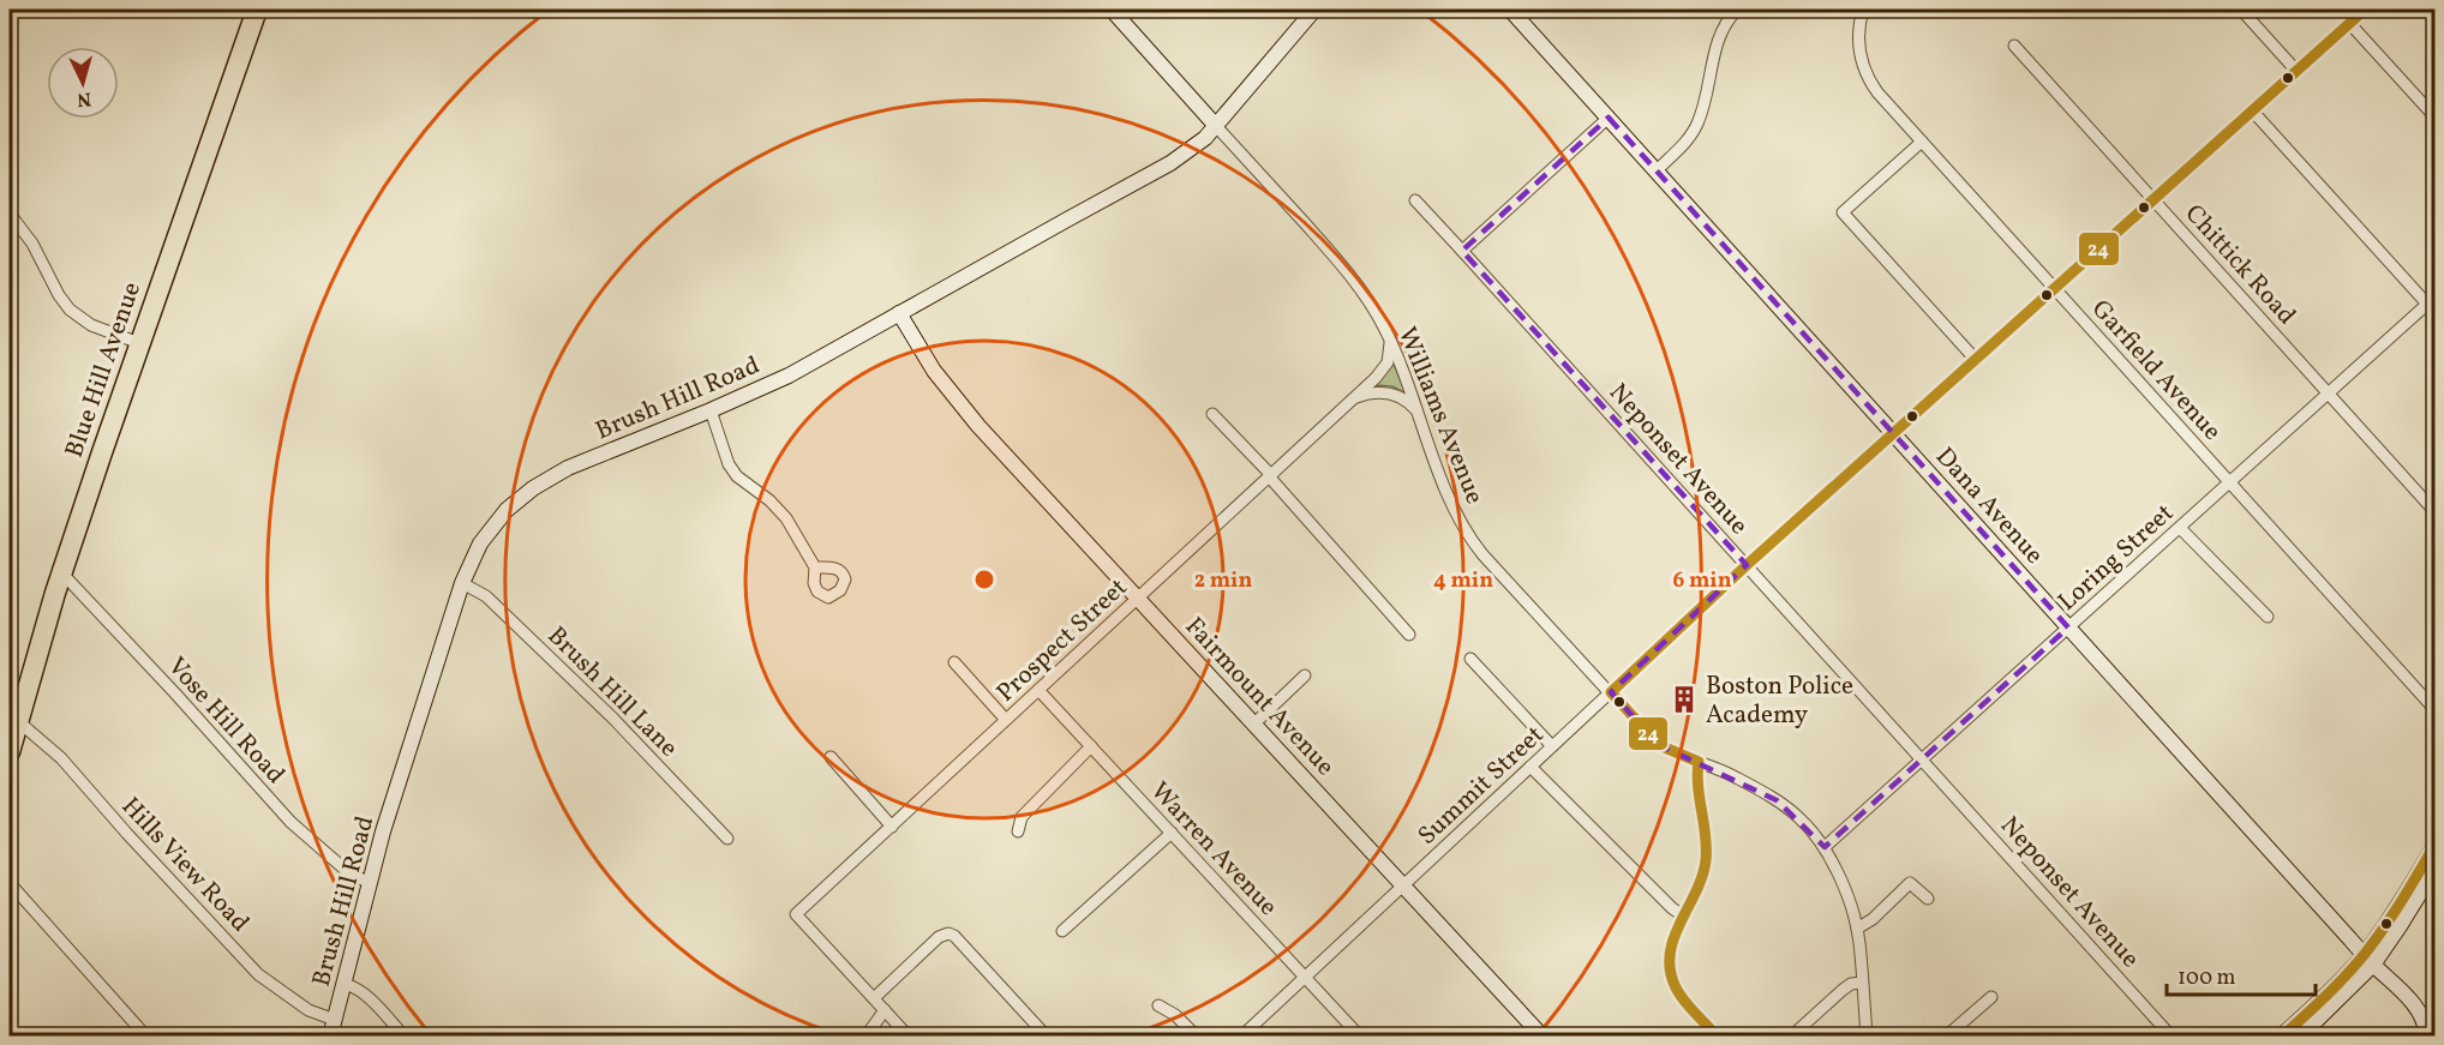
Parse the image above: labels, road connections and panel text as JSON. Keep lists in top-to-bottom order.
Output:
{
  "streets": {
    "highway": ["Blue Hill Avenue"],
    "street": [
      "Chittick Road",
      "Garfield Avenue",
      "Brush Hill Road",
      "Williams Avenue",
      "Neponset Avenue",
      "Dana Avenue",
      "Loring Street",
      "Prospect Street",
      "Brush Hill Lane",
      "Fairmount Avenue",
      "Vose Hill Road",
      "Summit Street",
      "Warren Avenue",
      "Hills View Road"
    ]
  },
  "crossings": [
    ["Chittick Road", "Loring Street"],
    ["Chittick Road", "Summit Street"],
    ["Blue Hill Avenue", "Vose Hill Road"],
    ["Blue Hill Avenue", "Hills View Road"],
    ["Garfield Avenue", "Loring Street"],
    ["Garfield Avenue", "Summit Street"],
    ["Brush Hill Road", "Williams Avenue"],
    ["Brush Hill Road", "Brush Hill Lane"],
    ["Brush Hill Road", "Fairmount Avenue"],
    ["Brush Hill Road", "Vose Hill Road"],
    ["Brush Hill Road", "Hills View Road"],
    ["Williams Avenue", "Loring Street"],
    ["Williams Avenue", "Prospect Street"],
    ["Williams Avenue", "Summit Street"],
    ["Neponset Avenue", "Loring Street"],
    ["Neponset Avenue", "Summit Street"],
    ["Dana Avenue", "Loring Street"],
    ["Dana Avenue", "Summit Street"],
    ["Prospect Street", "Fairmount Avenue"],
    ["Prospect Street", "Warren Avenue"],
    ["Fairmount Avenue", "Summit Street"],
    ["Summit Street", "Warren Avenue"]
  ],
  "places": {
    "building": ["Boston Police Academy"]
  },
  "lines": ["transit line 24"],
  "scale_bar": "100 m",
  "north": "bottom",
  "rings": ["2 min", "4 min", "6 min"]
}
